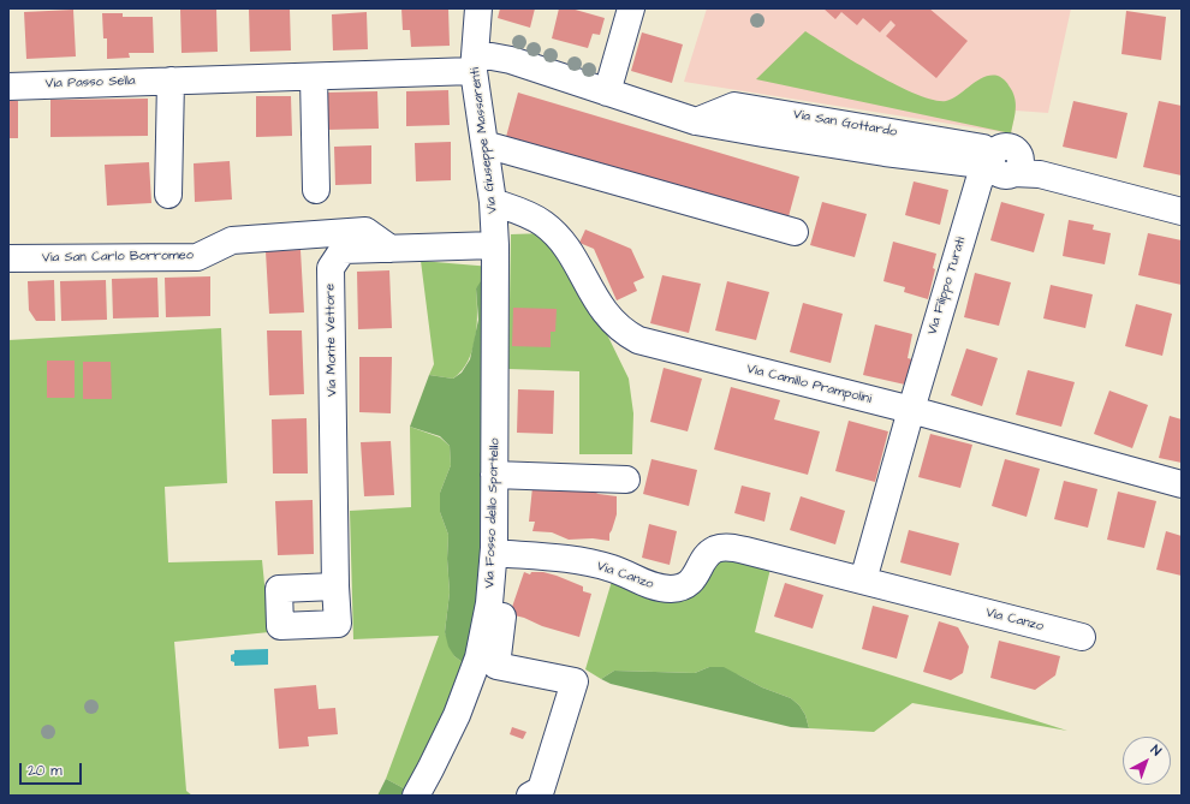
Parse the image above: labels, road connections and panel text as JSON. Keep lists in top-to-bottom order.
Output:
{
  "streets": {
    "street": [
      "Via Passo Sella",
      "Via San Gottardo",
      "Via Giuseppe Massarenti",
      "Via San Carlo Borromeo",
      "Via Filippo Turati",
      "Via Monte Vettore",
      "Via Camillo Prampolini",
      "Via Fosso dello Sportello",
      "Via Canzo"
    ]
  },
  "crossings": [
    ["Via Passo Sella", "Via San Gottardo"],
    ["Via Passo Sella", "Via Giuseppe Massarenti"],
    ["Via San Gottardo", "Via Giuseppe Massarenti"],
    ["Via San Gottardo", "Via Filippo Turati"],
    ["Via Giuseppe Massarenti", "Via Monte Vettore"],
    ["Via Giuseppe Massarenti", "Via Camillo Prampolini"],
    ["Via Giuseppe Massarenti", "Via Fosso dello Sportello"],
    ["Via San Carlo Borromeo", "Via Monte Vettore"],
    ["Via Filippo Turati", "Via Camillo Prampolini"],
    ["Via Monte Vettore", "Via Fosso dello Sportello"]
  ],
  "scale_bar": "20 m",
  "north": "top right"
}
